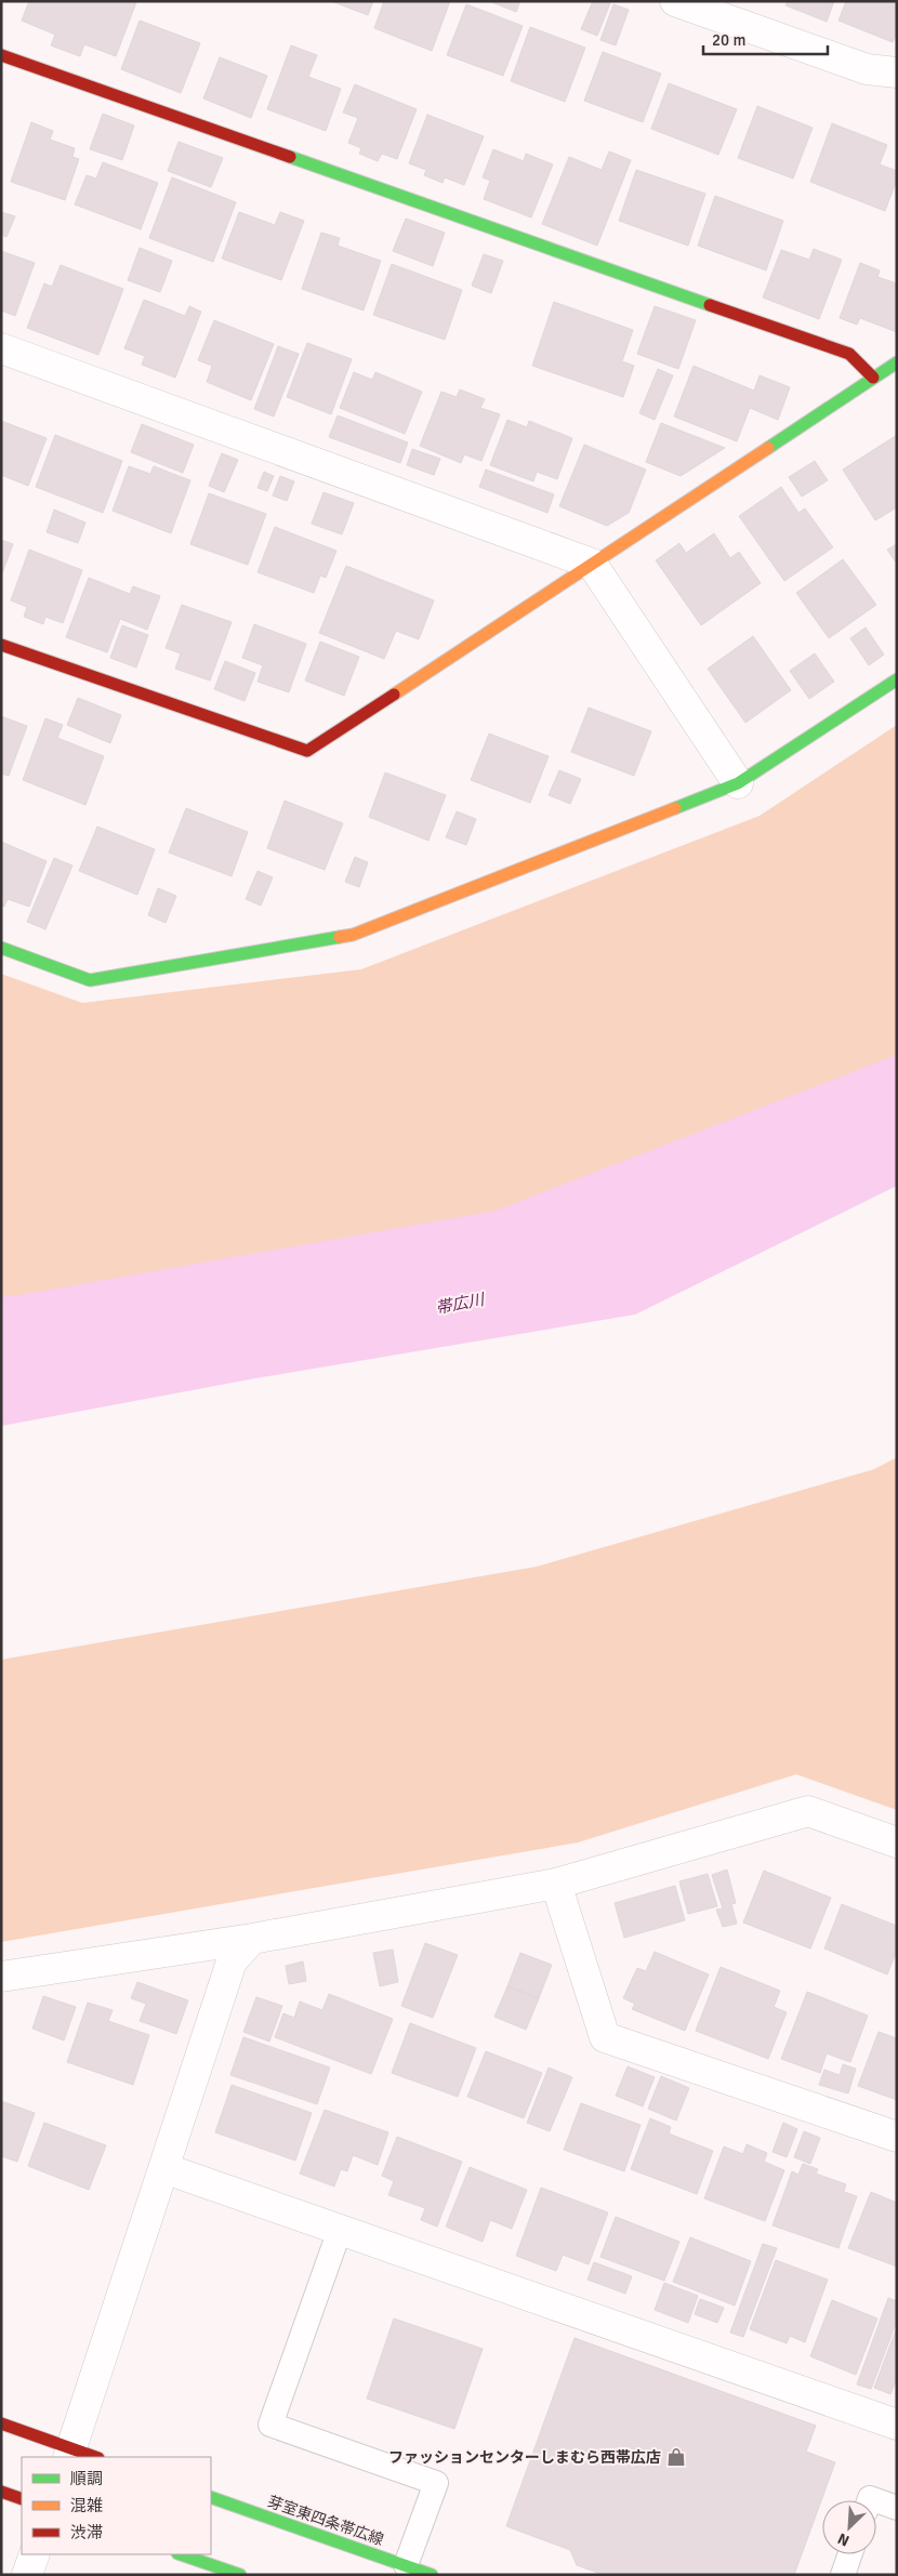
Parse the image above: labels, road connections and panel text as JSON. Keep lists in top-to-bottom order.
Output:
{
  "streets": {
    "street": ["芽室東四条帯広線"]
  },
  "water": ["帯広川"],
  "places": {
    "shop": ["ファッションセンターしまむら西帯広店"]
  },
  "legend": ["順調", "混雑", "渋滞"],
  "scale_bar": "20 m",
  "north": "bottom left"
}
